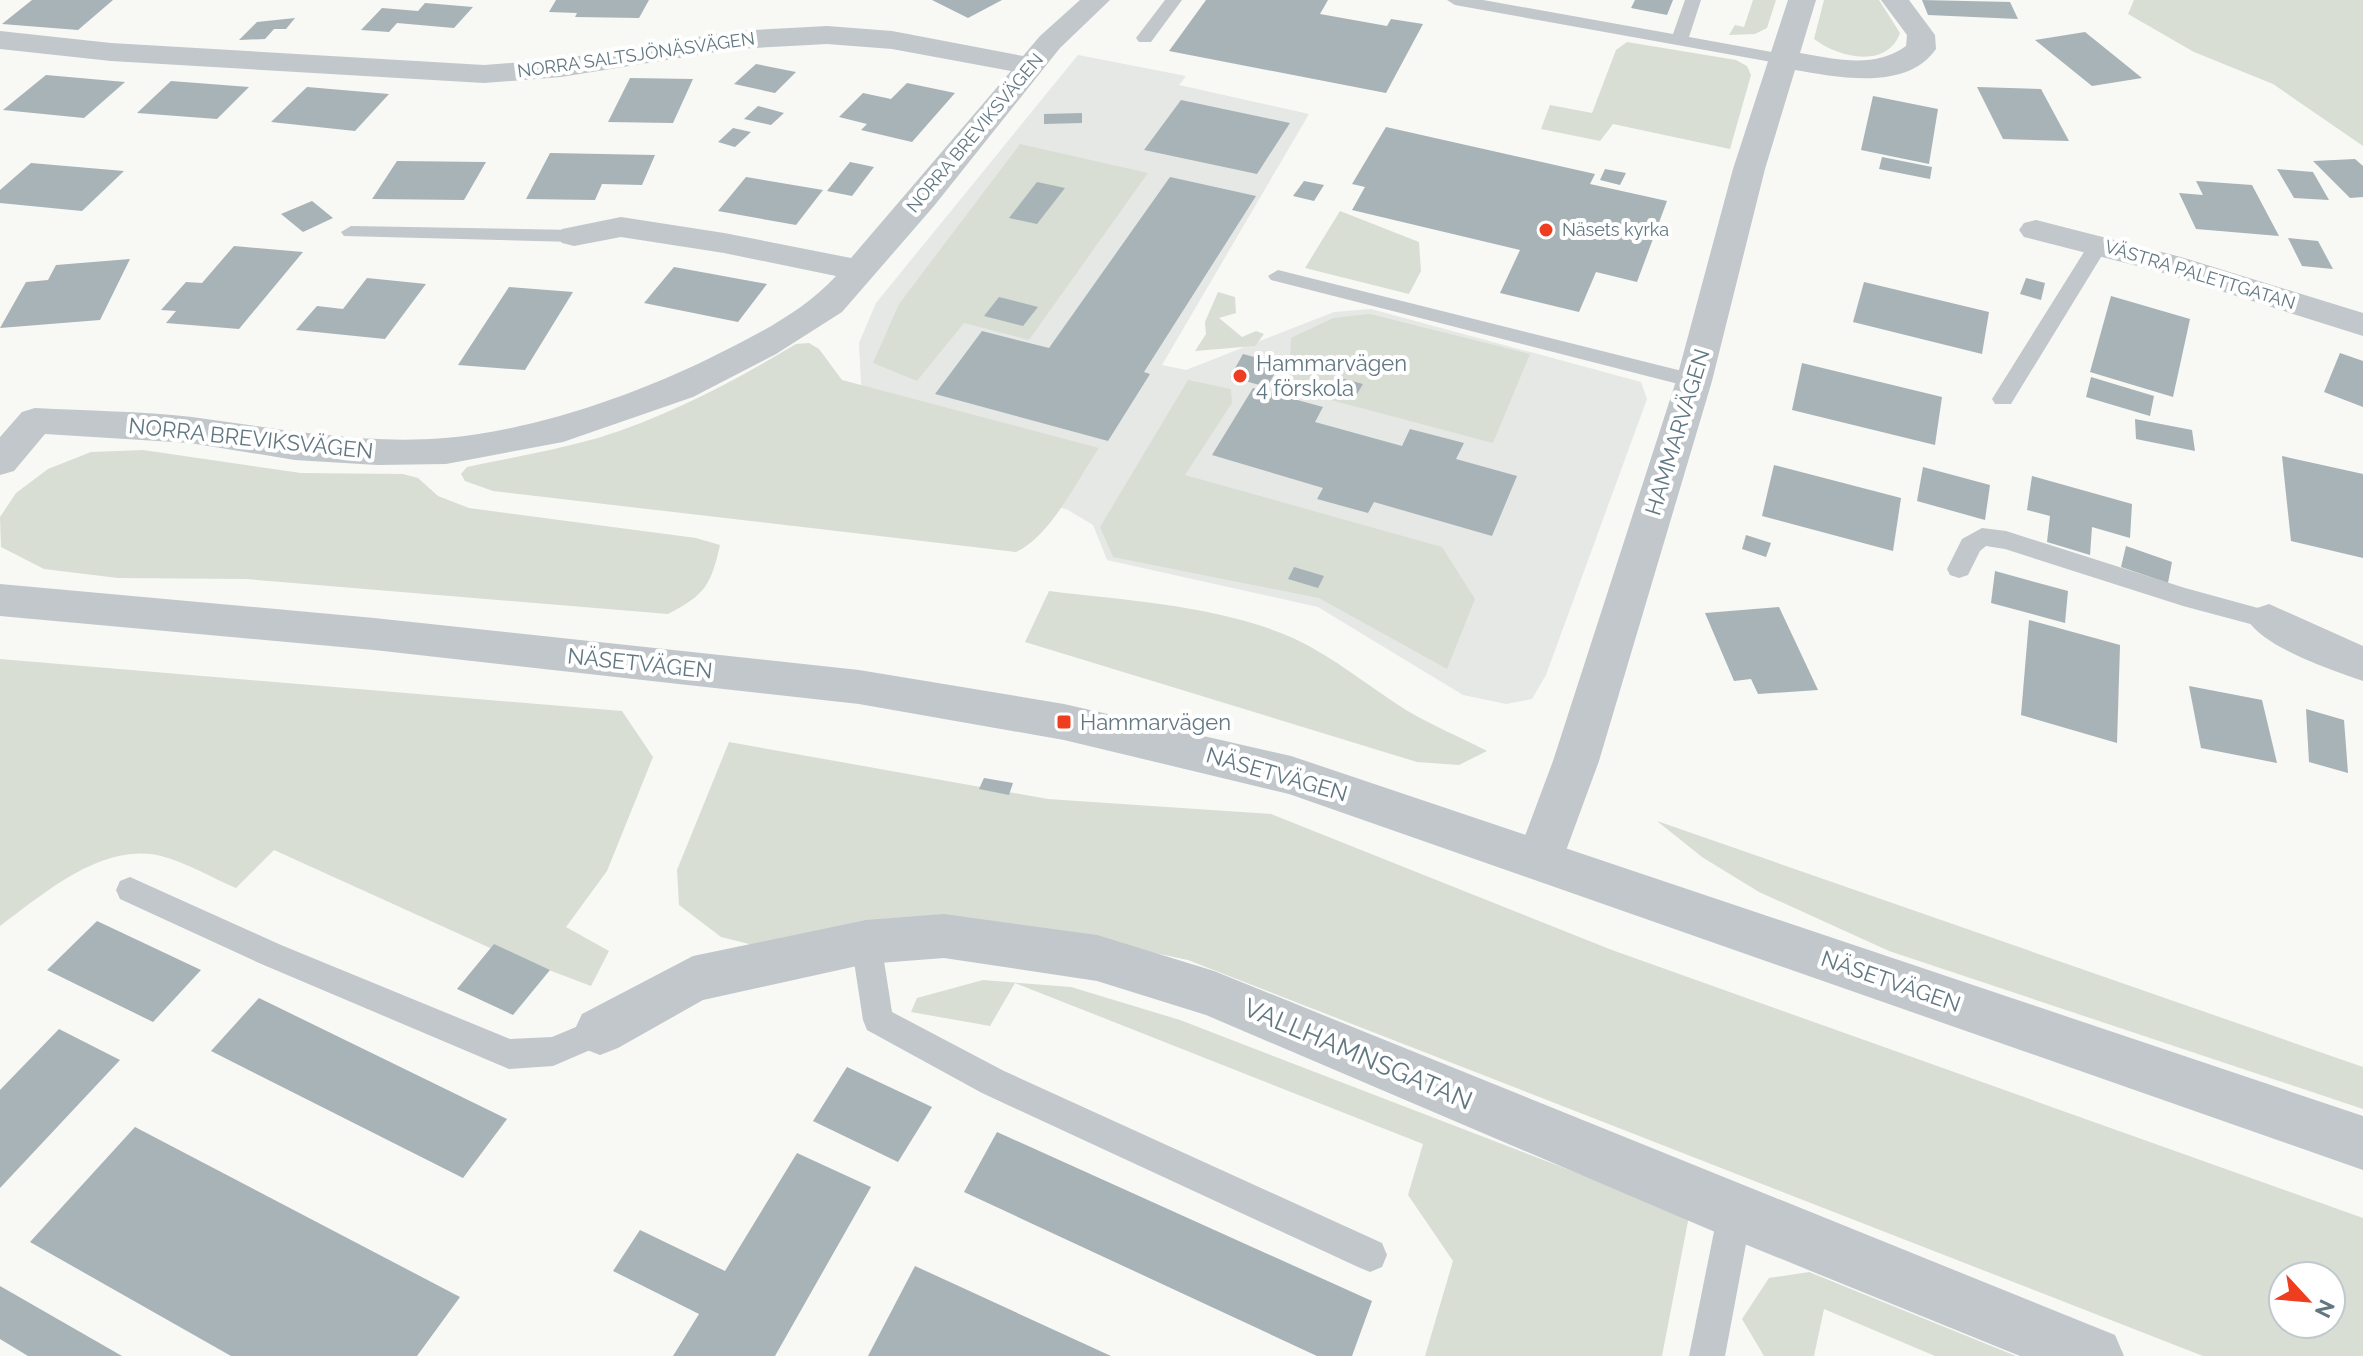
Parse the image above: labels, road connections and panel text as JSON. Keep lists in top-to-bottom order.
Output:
{
  "streets": {
    "street": [
      "NORRA SALTSJÖNÄSVÄGEN",
      "NORRA BREVIKSVÄGEN",
      "VÄSTRA PALETTGATAN",
      "HAMMARVÄGEN",
      "NÄSETVÄGEN",
      "VALLHAMNSGATAN"
    ]
  },
  "crossings": [
    ["NORRA SALTSJÖNÄSVÄGEN", "NORRA BREVIKSVÄGEN"],
    ["HAMMARVÄGEN", "NÄSETVÄGEN"]
  ],
  "places": {
    "other": ["Näsets kyrka", "Hammarvägen 4 förskola"],
    "transit": ["Hammarvägen"]
  },
  "north": "bottom right"
}
